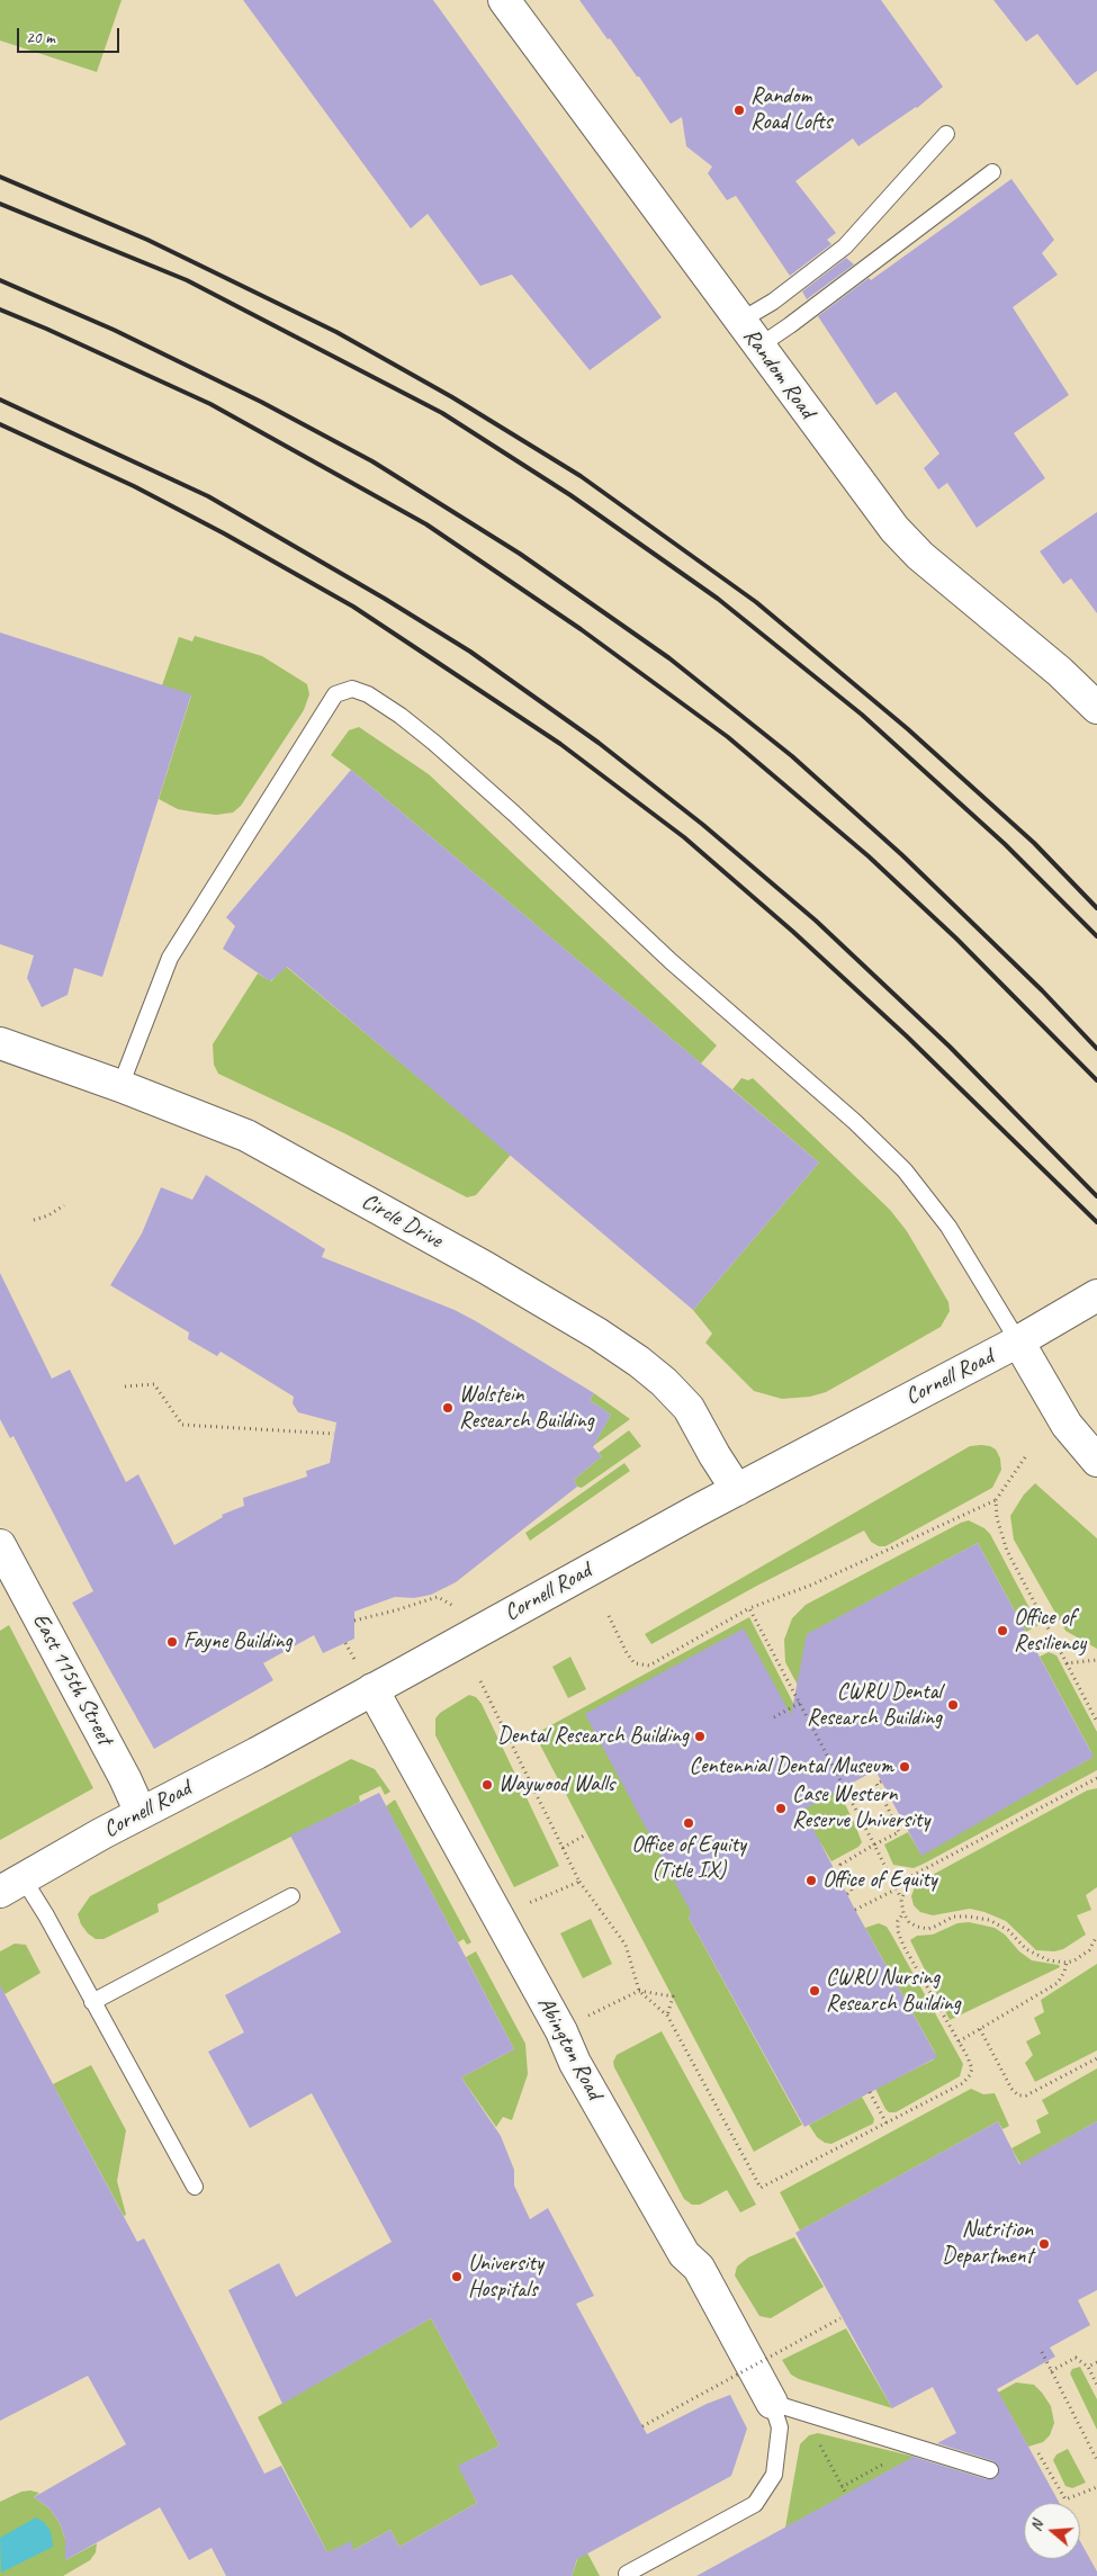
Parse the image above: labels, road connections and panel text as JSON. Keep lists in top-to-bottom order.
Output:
{
  "streets": {
    "street": [
      "Random Road",
      "Circle Drive",
      "Cornell Road",
      "East 115th Street",
      "Abington Road"
    ]
  },
  "crossings": [
    ["Circle Drive", "Cornell Road"],
    ["Cornell Road", "East 115th Street"],
    ["Cornell Road", "Abington Road"]
  ],
  "places": [
    "Random Road Lofts",
    "Wolstein Research Building",
    "Office of Resiliency",
    "Fayne Building",
    "CWRU Dental Research Building",
    "Dental Research Building",
    "Centennial Dental Museum",
    "Waywood Walls",
    "Case Western Reserve University",
    "Office of Equity (Title IX)",
    "Office of Equity",
    "CWRU Nursing Research Building",
    "Nutrition Department",
    "University Hospitals"
  ],
  "scale_bar": "20 m",
  "north": "left"
}
